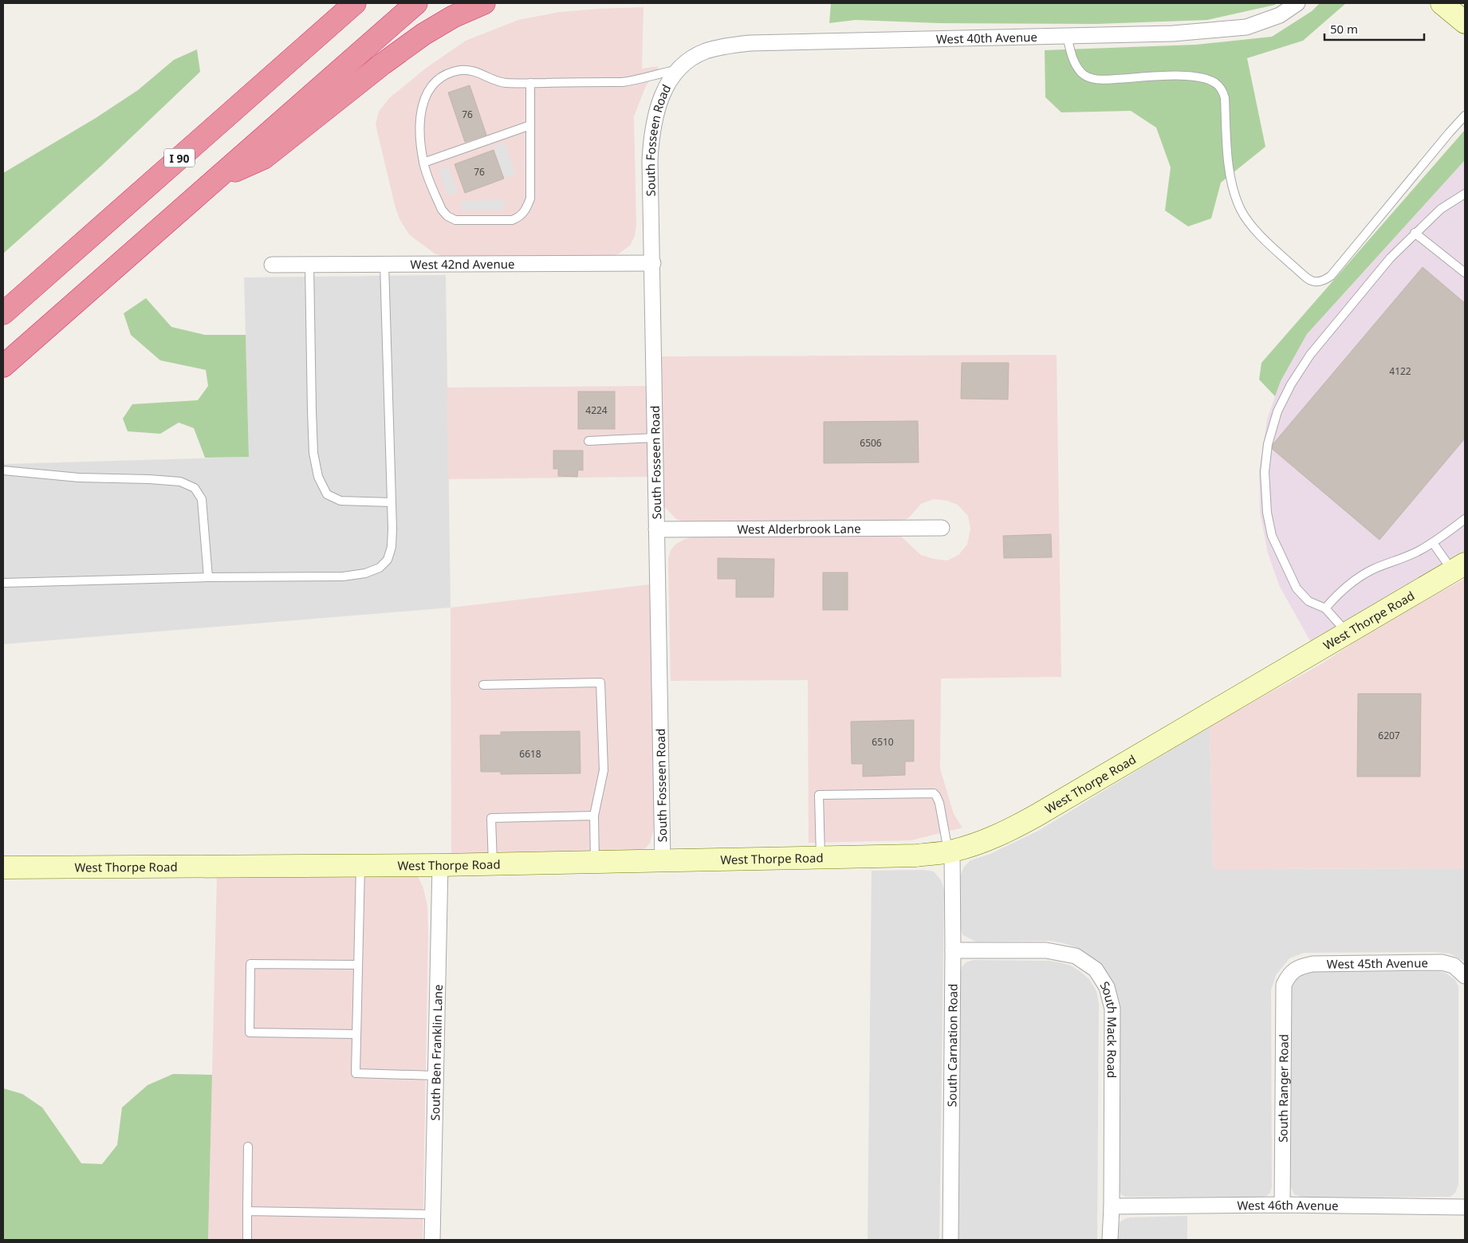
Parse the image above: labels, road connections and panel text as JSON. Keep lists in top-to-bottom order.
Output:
{
  "streets": {
    "highway": ["I 90"],
    "street": [
      "West 40th Avenue",
      "South Fosseen Road",
      "West 42nd Avenue",
      "West Alderbrook Lane",
      "West Thorpe Road",
      "West 45th Avenue",
      "South Mack Road",
      "South Carnation Road",
      "South Ben Franklin Lane",
      "South Ranger Road",
      "West 46th Avenue"
    ]
  },
  "crossings": [
    ["West 40th Avenue", "South Fosseen Road"],
    ["South Fosseen Road", "West 42nd Avenue"],
    ["South Fosseen Road", "West Alderbrook Lane"],
    ["South Fosseen Road", "West Thorpe Road"],
    ["West Thorpe Road", "South Carnation Road"],
    ["West Thorpe Road", "South Ben Franklin Lane"],
    ["West 45th Avenue", "South Ranger Road"],
    ["South Mack Road", "South Carnation Road"],
    ["South Mack Road", "West 46th Avenue"],
    ["South Ranger Road", "West 46th Avenue"]
  ],
  "house_numbers": [
    "76",
    "76",
    "4122",
    "4224",
    "6506",
    "6207",
    "6510",
    "6618"
  ],
  "scale_bar": "50 m"
}
